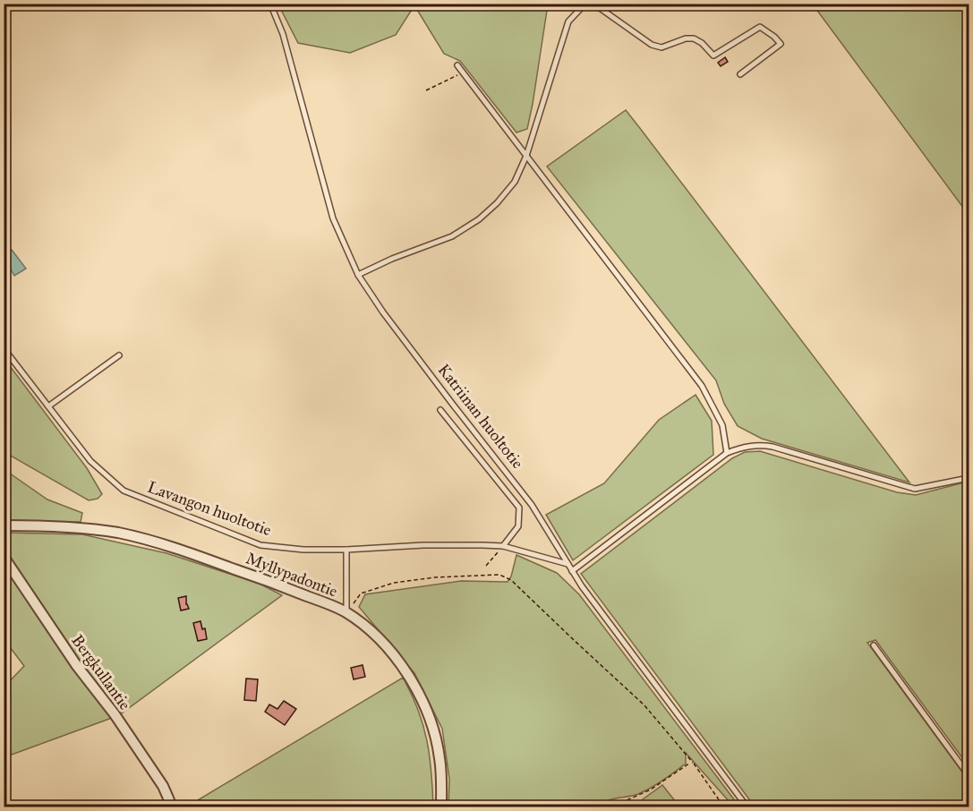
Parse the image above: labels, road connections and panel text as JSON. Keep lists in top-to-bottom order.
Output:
{
  "streets": {
    "street": ["Myllypadontie", "Bergkullantie"],
    "lane": ["Katriinan huoltotie", "Lavangon huoltotie"]
  },
  "crossings": [
    ["Katriinan huoltotie", "Lavangon huoltotie"]
  ]
}
